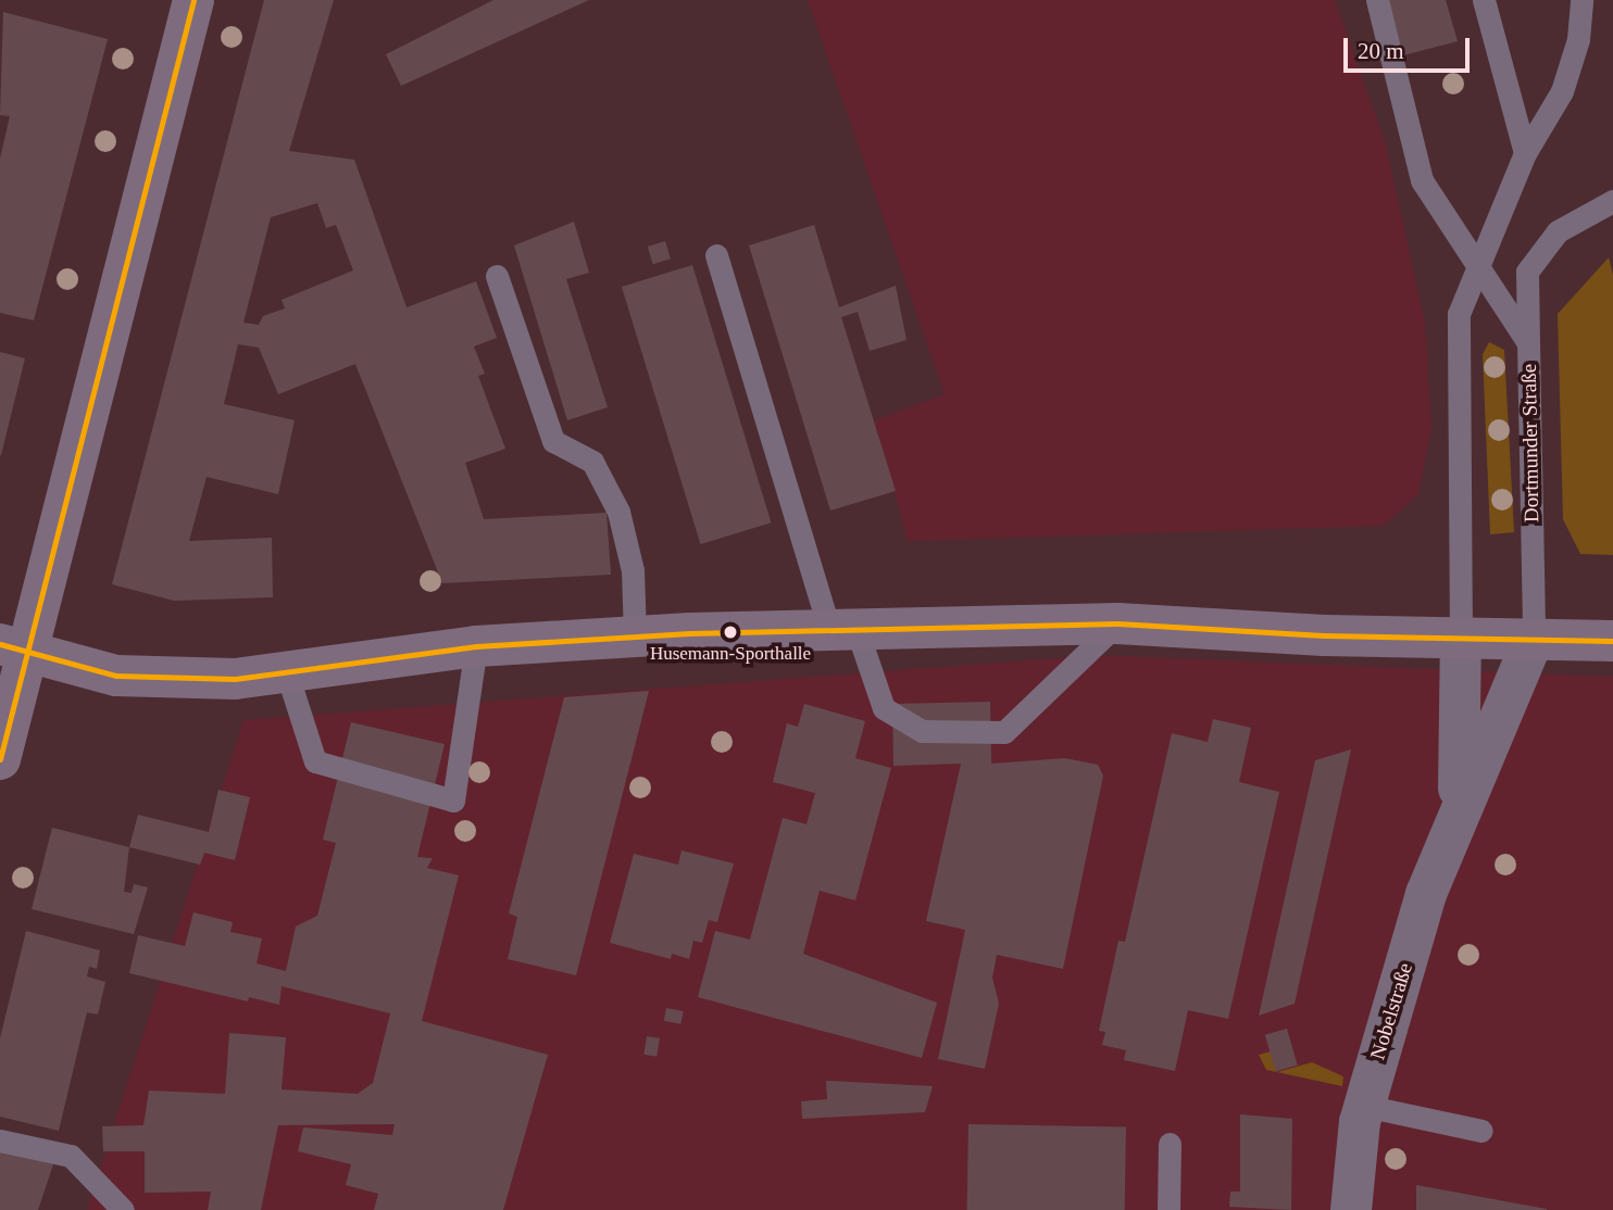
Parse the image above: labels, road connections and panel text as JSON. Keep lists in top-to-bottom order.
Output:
{
  "streets": {
    "street": ["Nobelstraße"],
    "lane": ["Dortmunder Straße"]
  },
  "crossings": [
    ["Dortmunder Straße", "Nobelstraße"]
  ],
  "places": ["Husemann-Sporthalle"],
  "scale_bar": "20 m"
}
